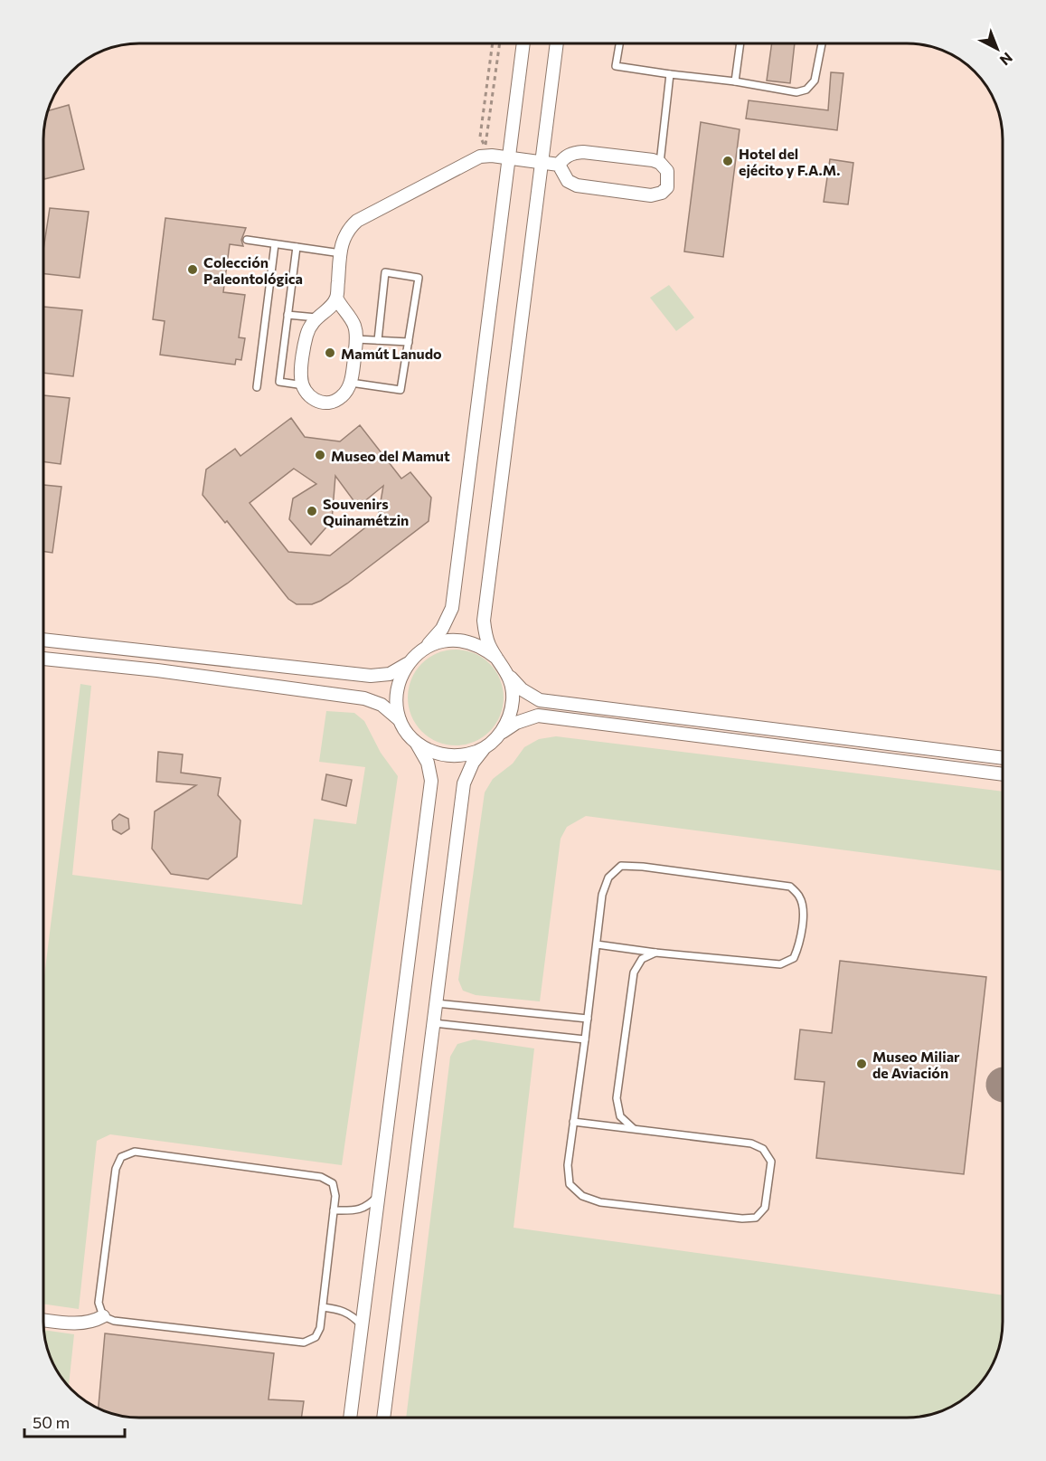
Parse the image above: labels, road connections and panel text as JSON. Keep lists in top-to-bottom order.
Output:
{
  "places": [
    "Hotel del ejécito y F.A.M.",
    "Colección Paleontológica",
    "Mamút Lanudo",
    "Museo del Mamut",
    "Souvenirs Quinamétzin",
    "Museo Miliar de Aviación"
  ],
  "scale_bar": "50 m",
  "north": "bottom right"
}
